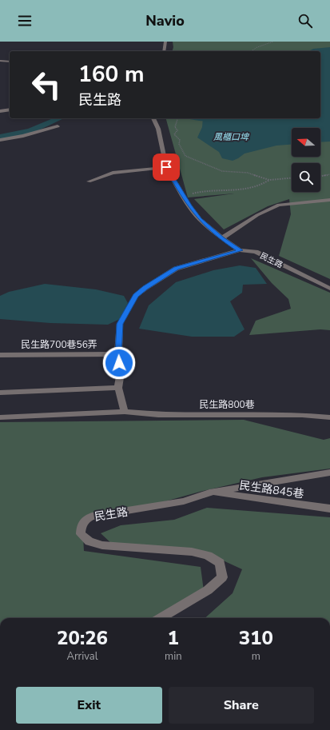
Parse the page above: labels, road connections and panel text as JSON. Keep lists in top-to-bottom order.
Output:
{
  "streets": {
    "street": [
      "民生路",
      "民生路700巷56弄",
      "民生路800巷",
      "民生路845巷"
    ]
  },
  "crossings": [
    ["民生路", "民生路845巷"]
  ],
  "water": ["風櫃口埤"],
  "north": "left",
  "page": {
    "header": "Navio",
    "turn": ["160 m", "民生路"],
    "eta": [
      "20:26",
      "Arrival",
      "1",
      "min",
      "310",
      "m"
    ],
    "buttons": ["Exit", "Share"]
  }
}
